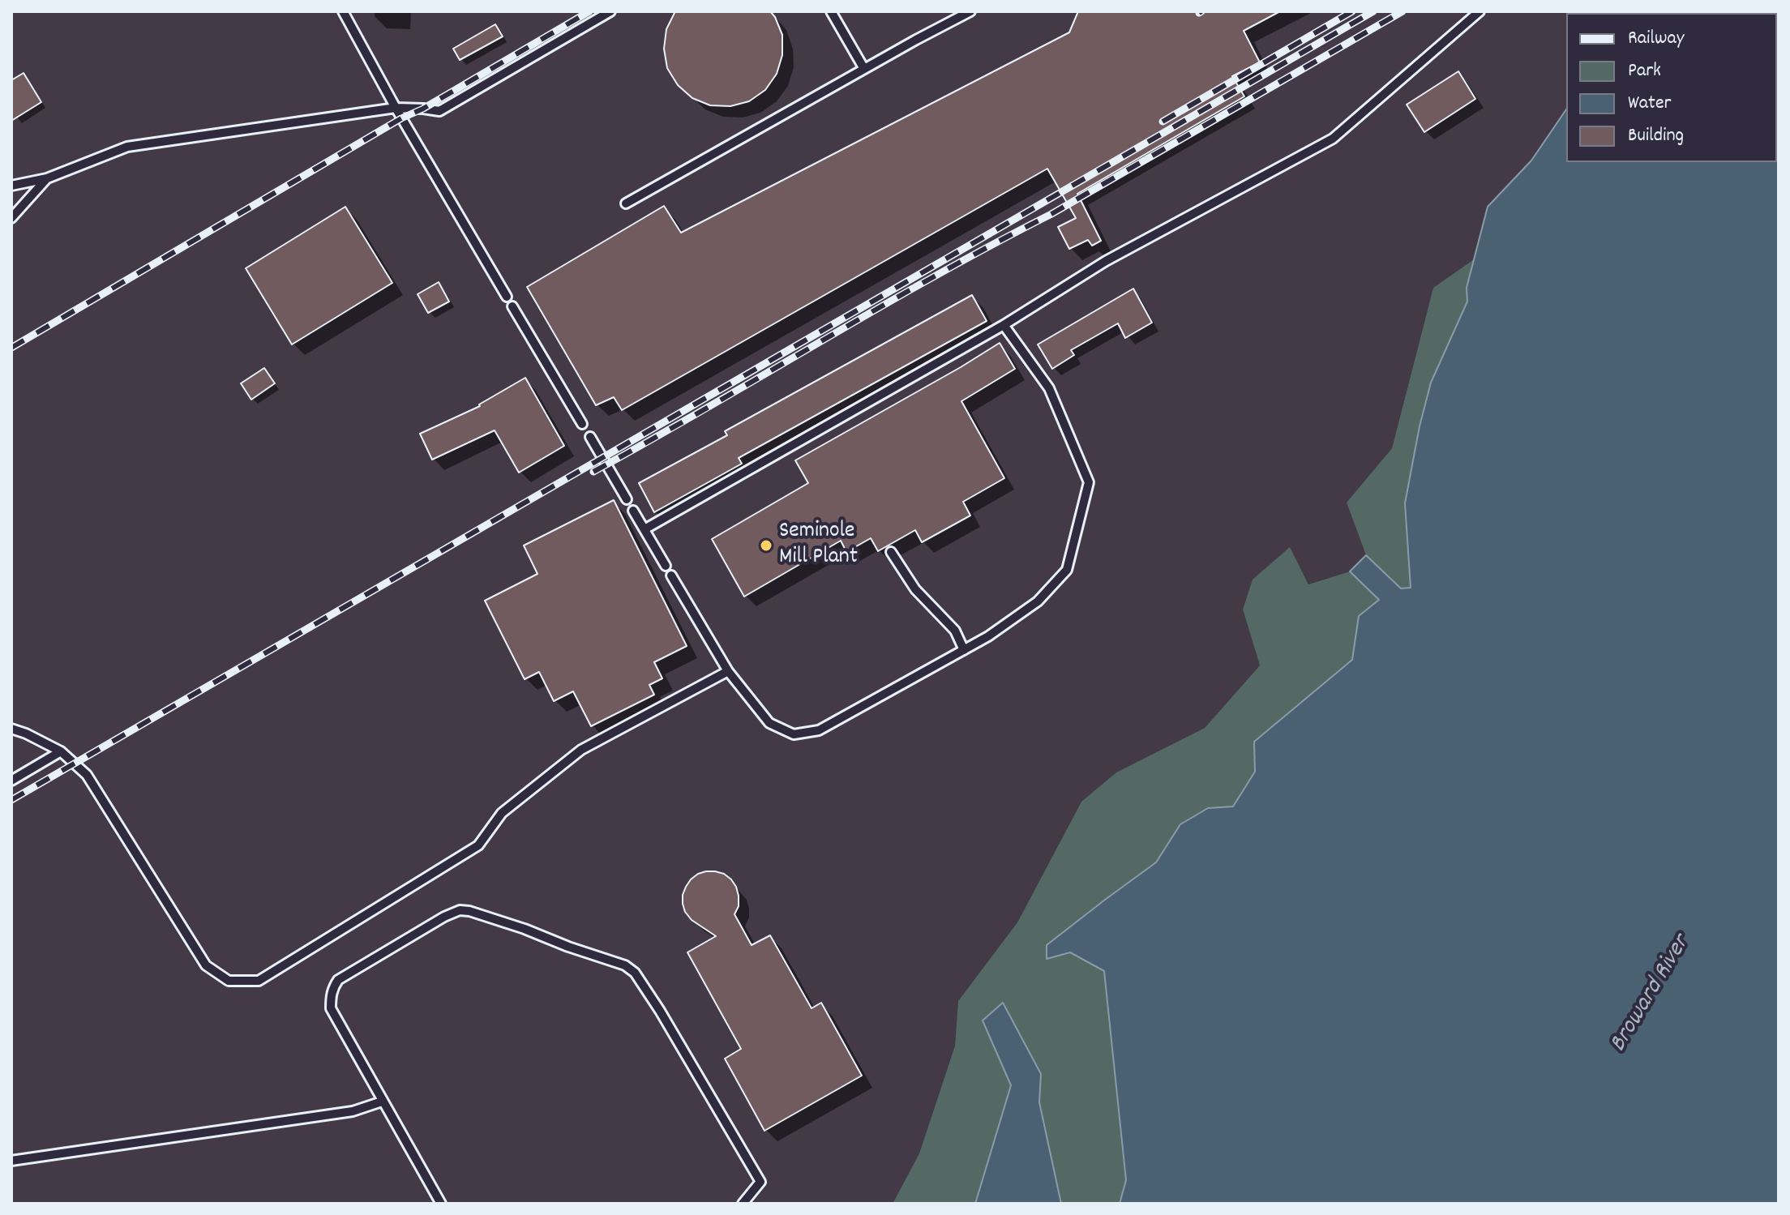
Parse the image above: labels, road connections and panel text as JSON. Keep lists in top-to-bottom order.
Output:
{
  "water": ["Broward River"],
  "places": ["Seminole Mill Plant"],
  "legend": [
    "Railway",
    "Park",
    "Water",
    "Building"
  ]
}
